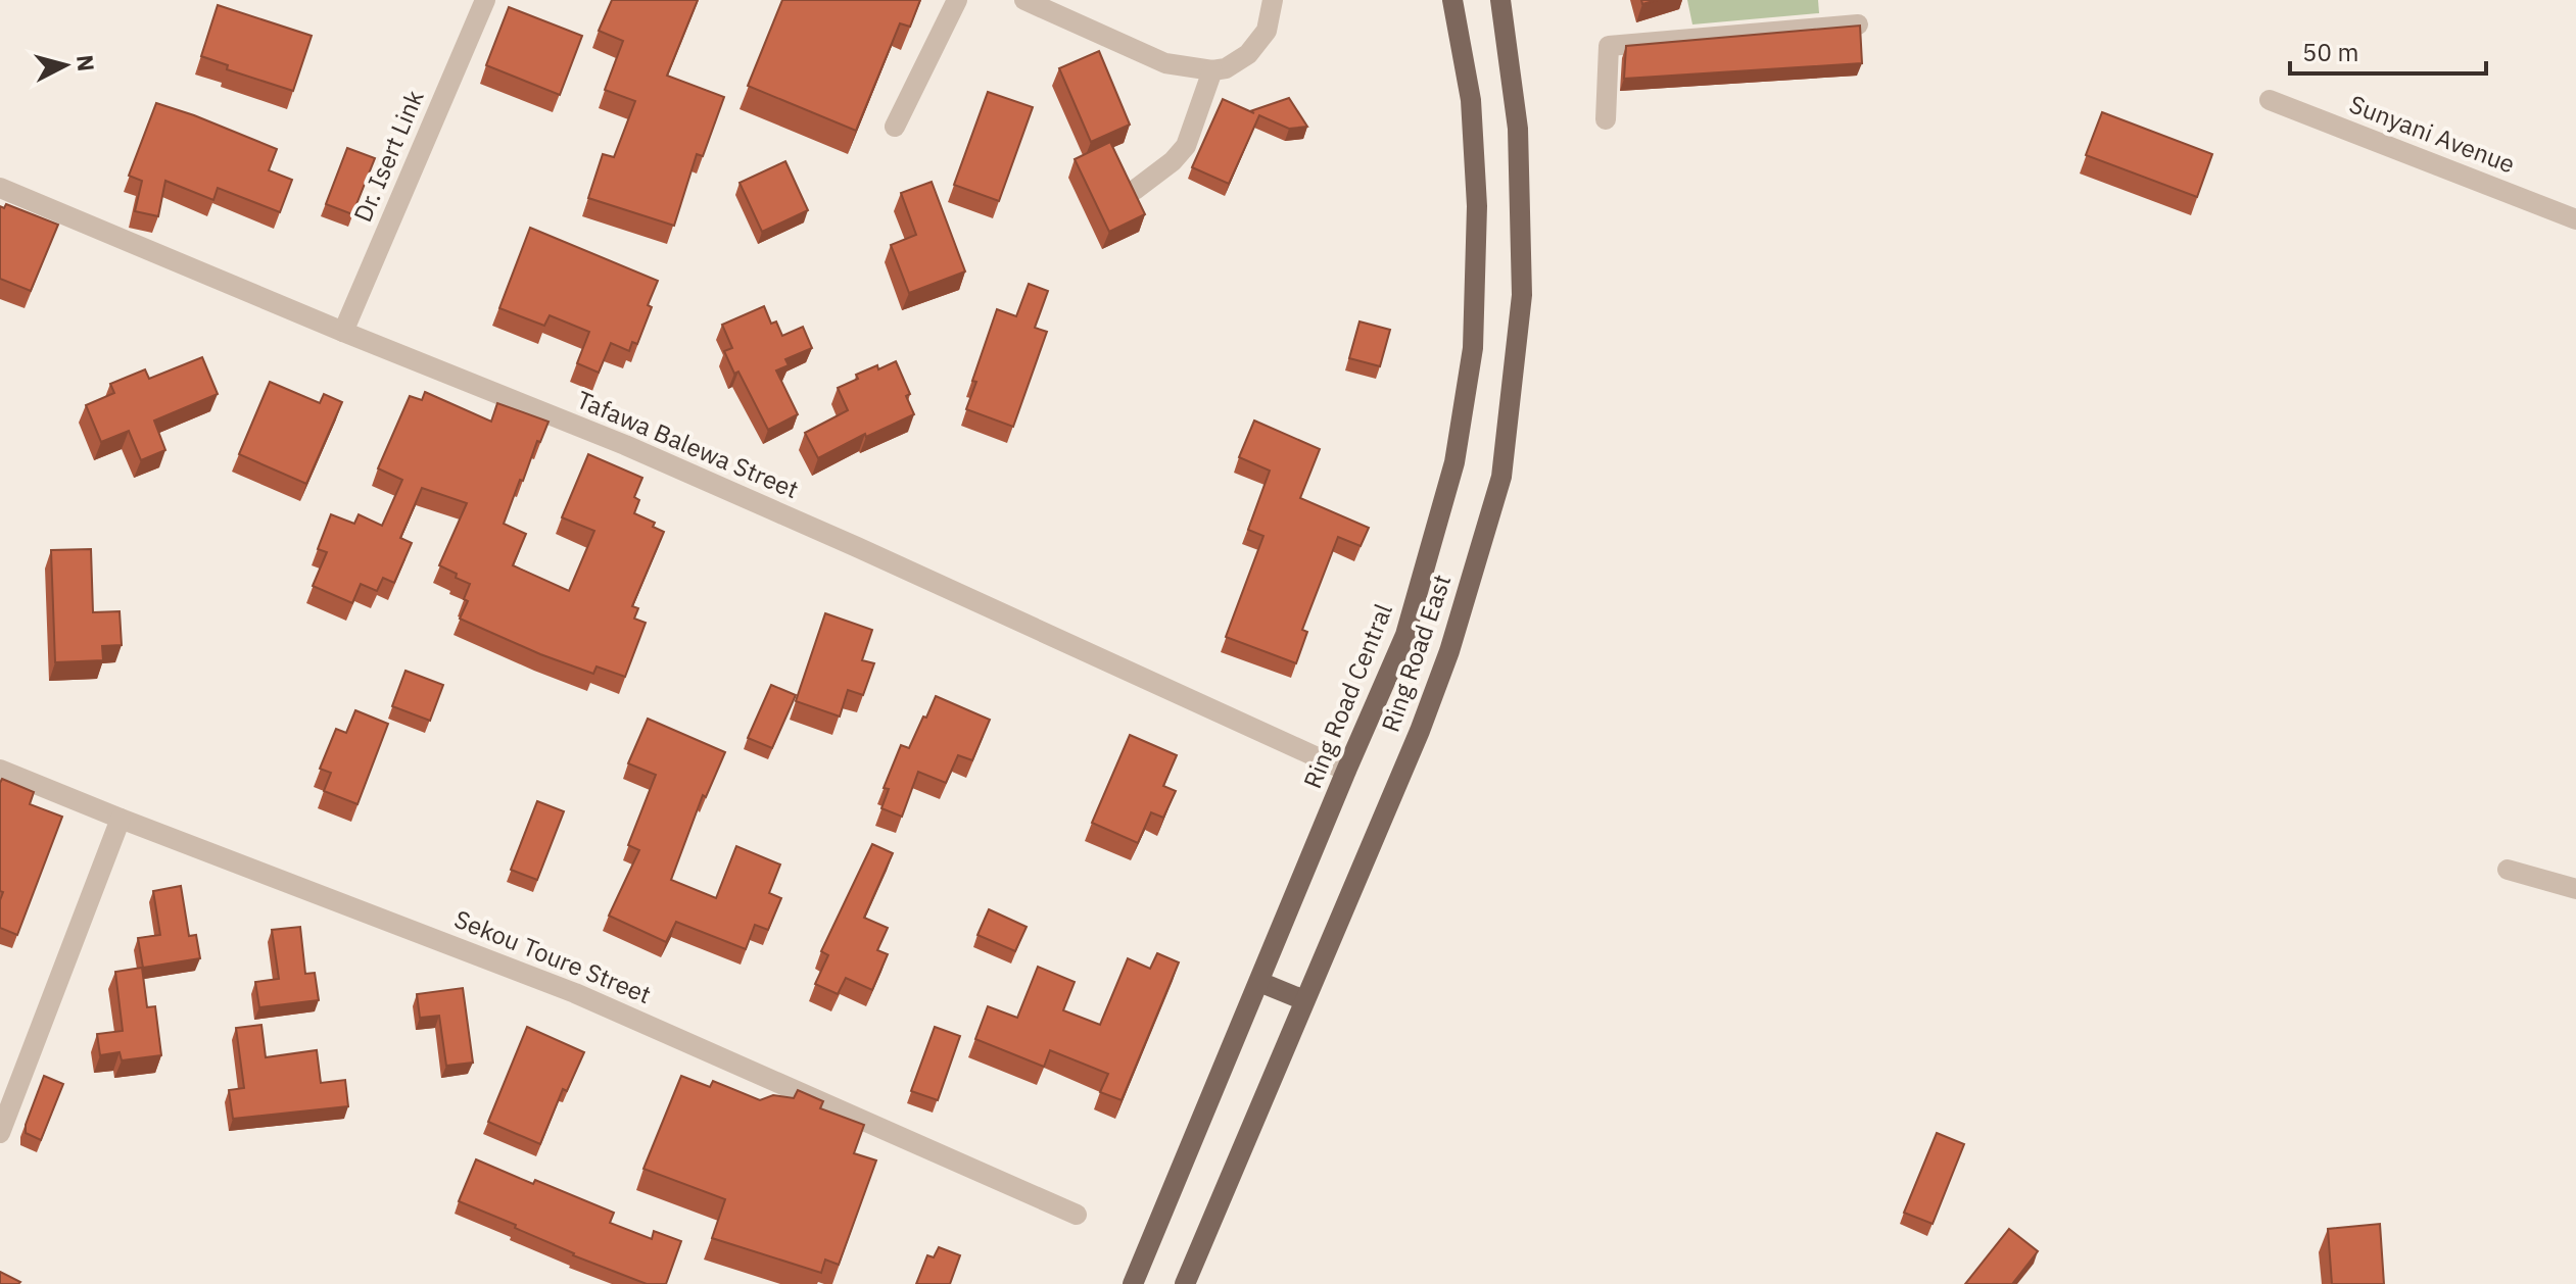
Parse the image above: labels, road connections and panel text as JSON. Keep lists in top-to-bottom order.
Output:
{
  "streets": {
    "main road": ["Ring Road East", "Ring Road Central"],
    "street": [
      "Sunyani Avenue",
      "Dr. Isert Link",
      "Tafawa Balewa Street",
      "Sekou Toure Street"
    ]
  },
  "crossings": [
    ["Dr. Isert Link", "Tafawa Balewa Street"],
    ["Tafawa Balewa Street", "Ring Road Central"]
  ],
  "scale_bar": "50 m",
  "north": "right"
}
